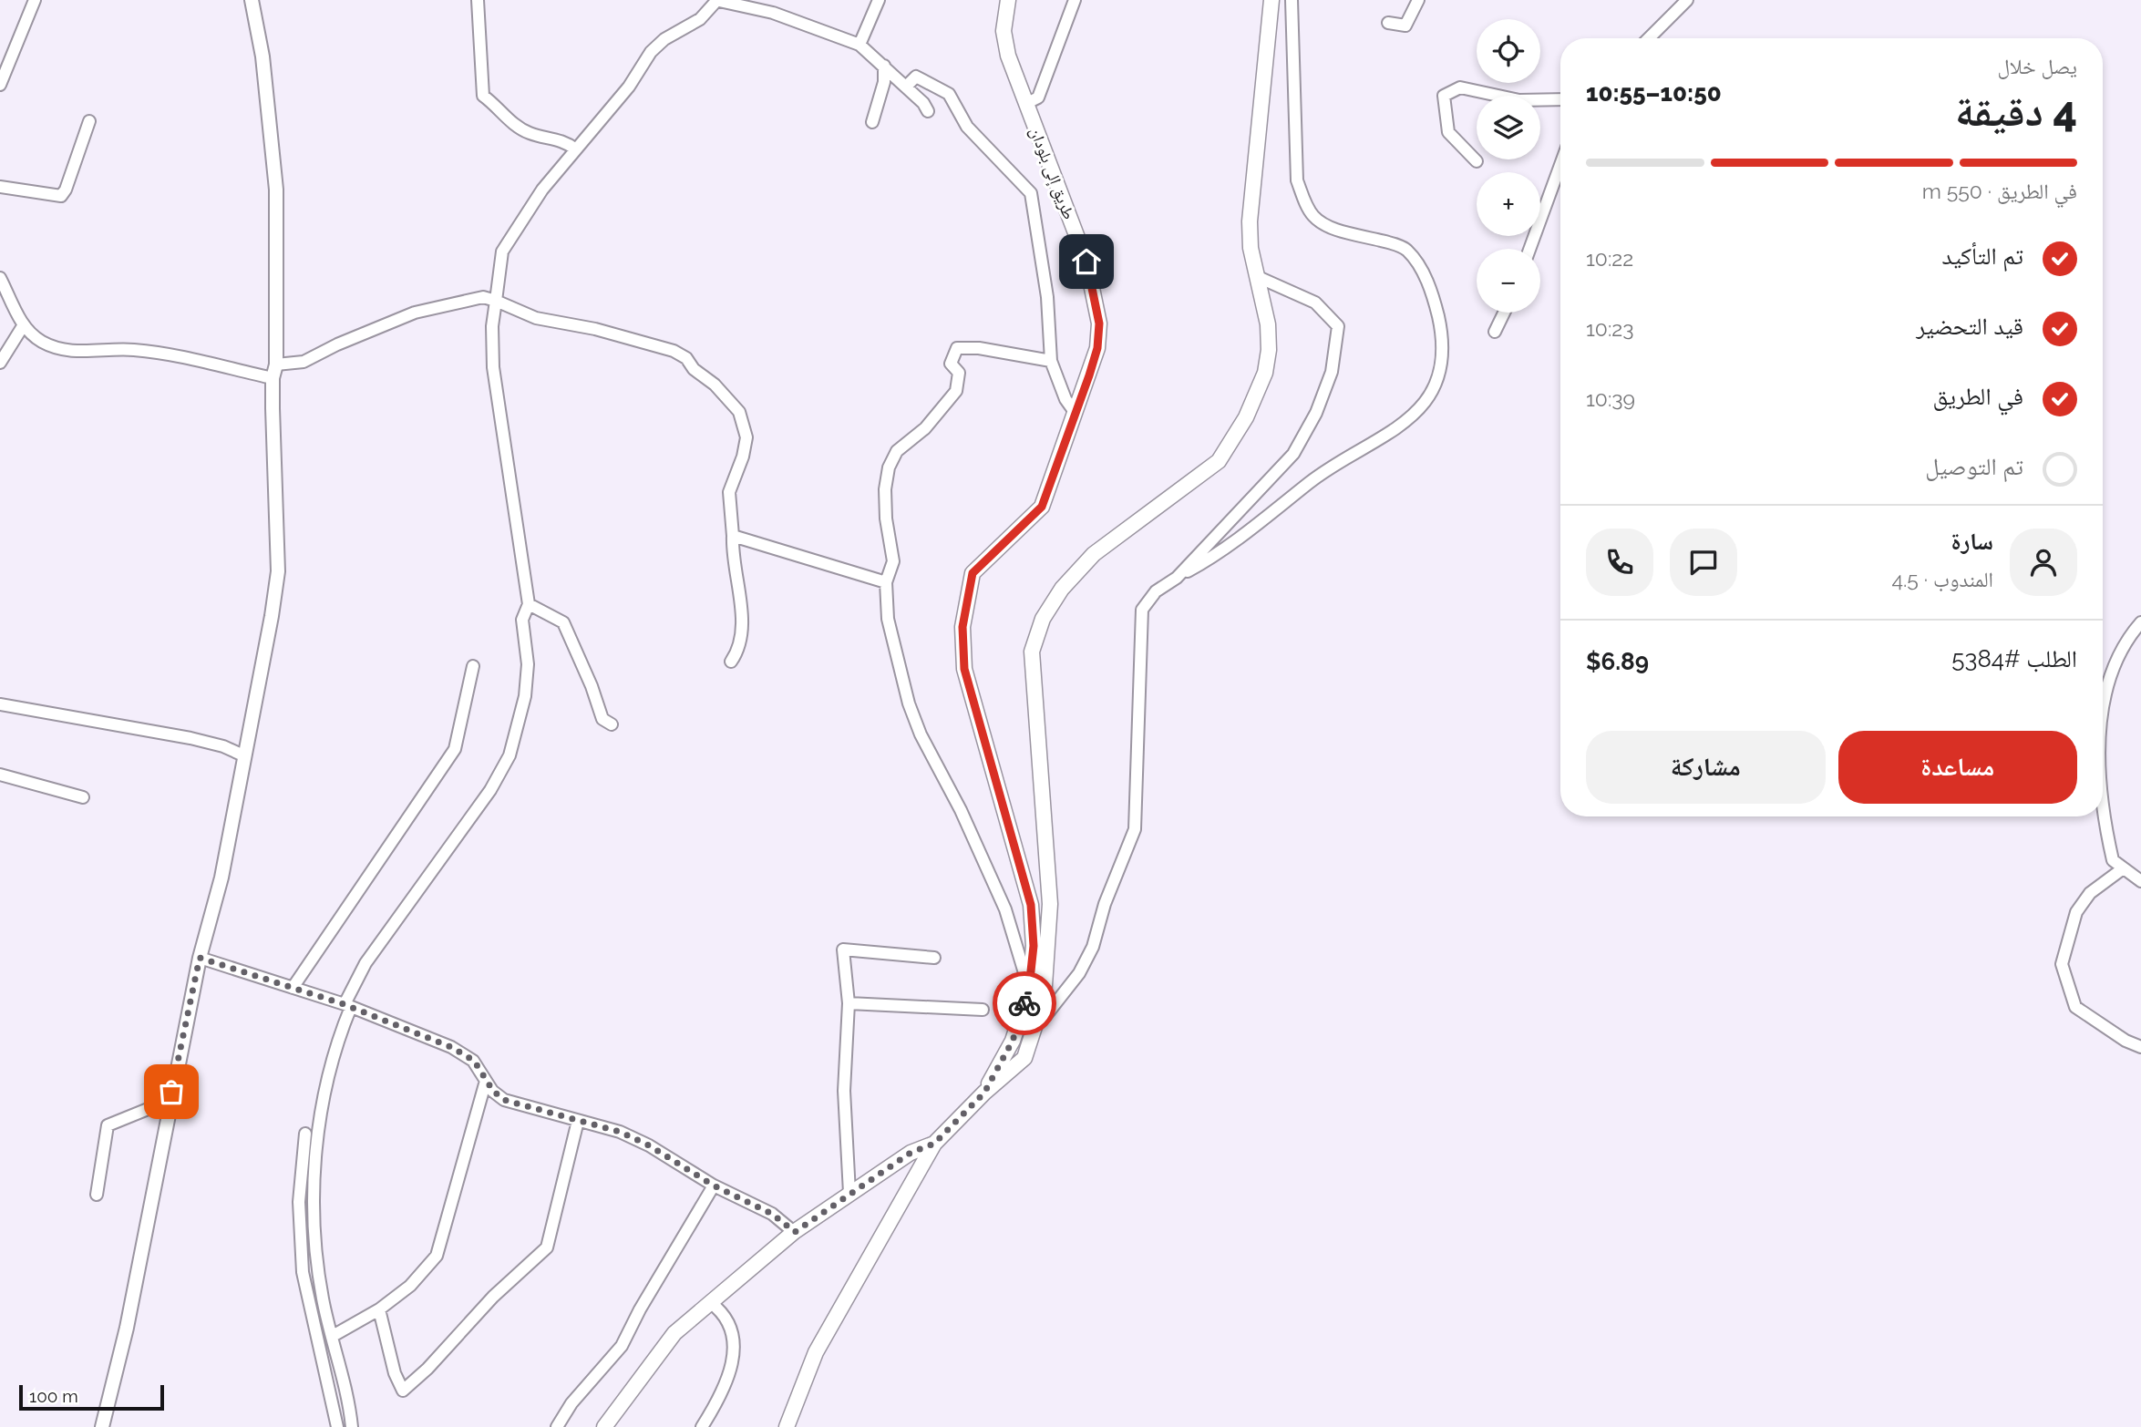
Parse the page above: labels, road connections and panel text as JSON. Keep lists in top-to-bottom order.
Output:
{
  "streets": {
    "main road": ["طريق إلى بلودان"]
  },
  "scale_bar": "100 m",
  "page": {
    "map_buttons": ["+", "−"],
    "heading": ["4 دقيقة", "يصل خلال", "10:50–10:55"],
    "panel": [
      "سارة",
      "المندوب · 4.5",
      "الطلب #5384",
      "$6.89"
    ],
    "bar": "في الطريق · 550 m",
    "list": [
      ["تم التأكيد", "10:22"],
      ["قيد التحضير", "10:23"],
      ["في الطريق", "10:39"],
      "تم التوصيل"
    ],
    "buttons": ["مساعدة", "مشاركة"],
    "scale": "100 m"
  }
}
